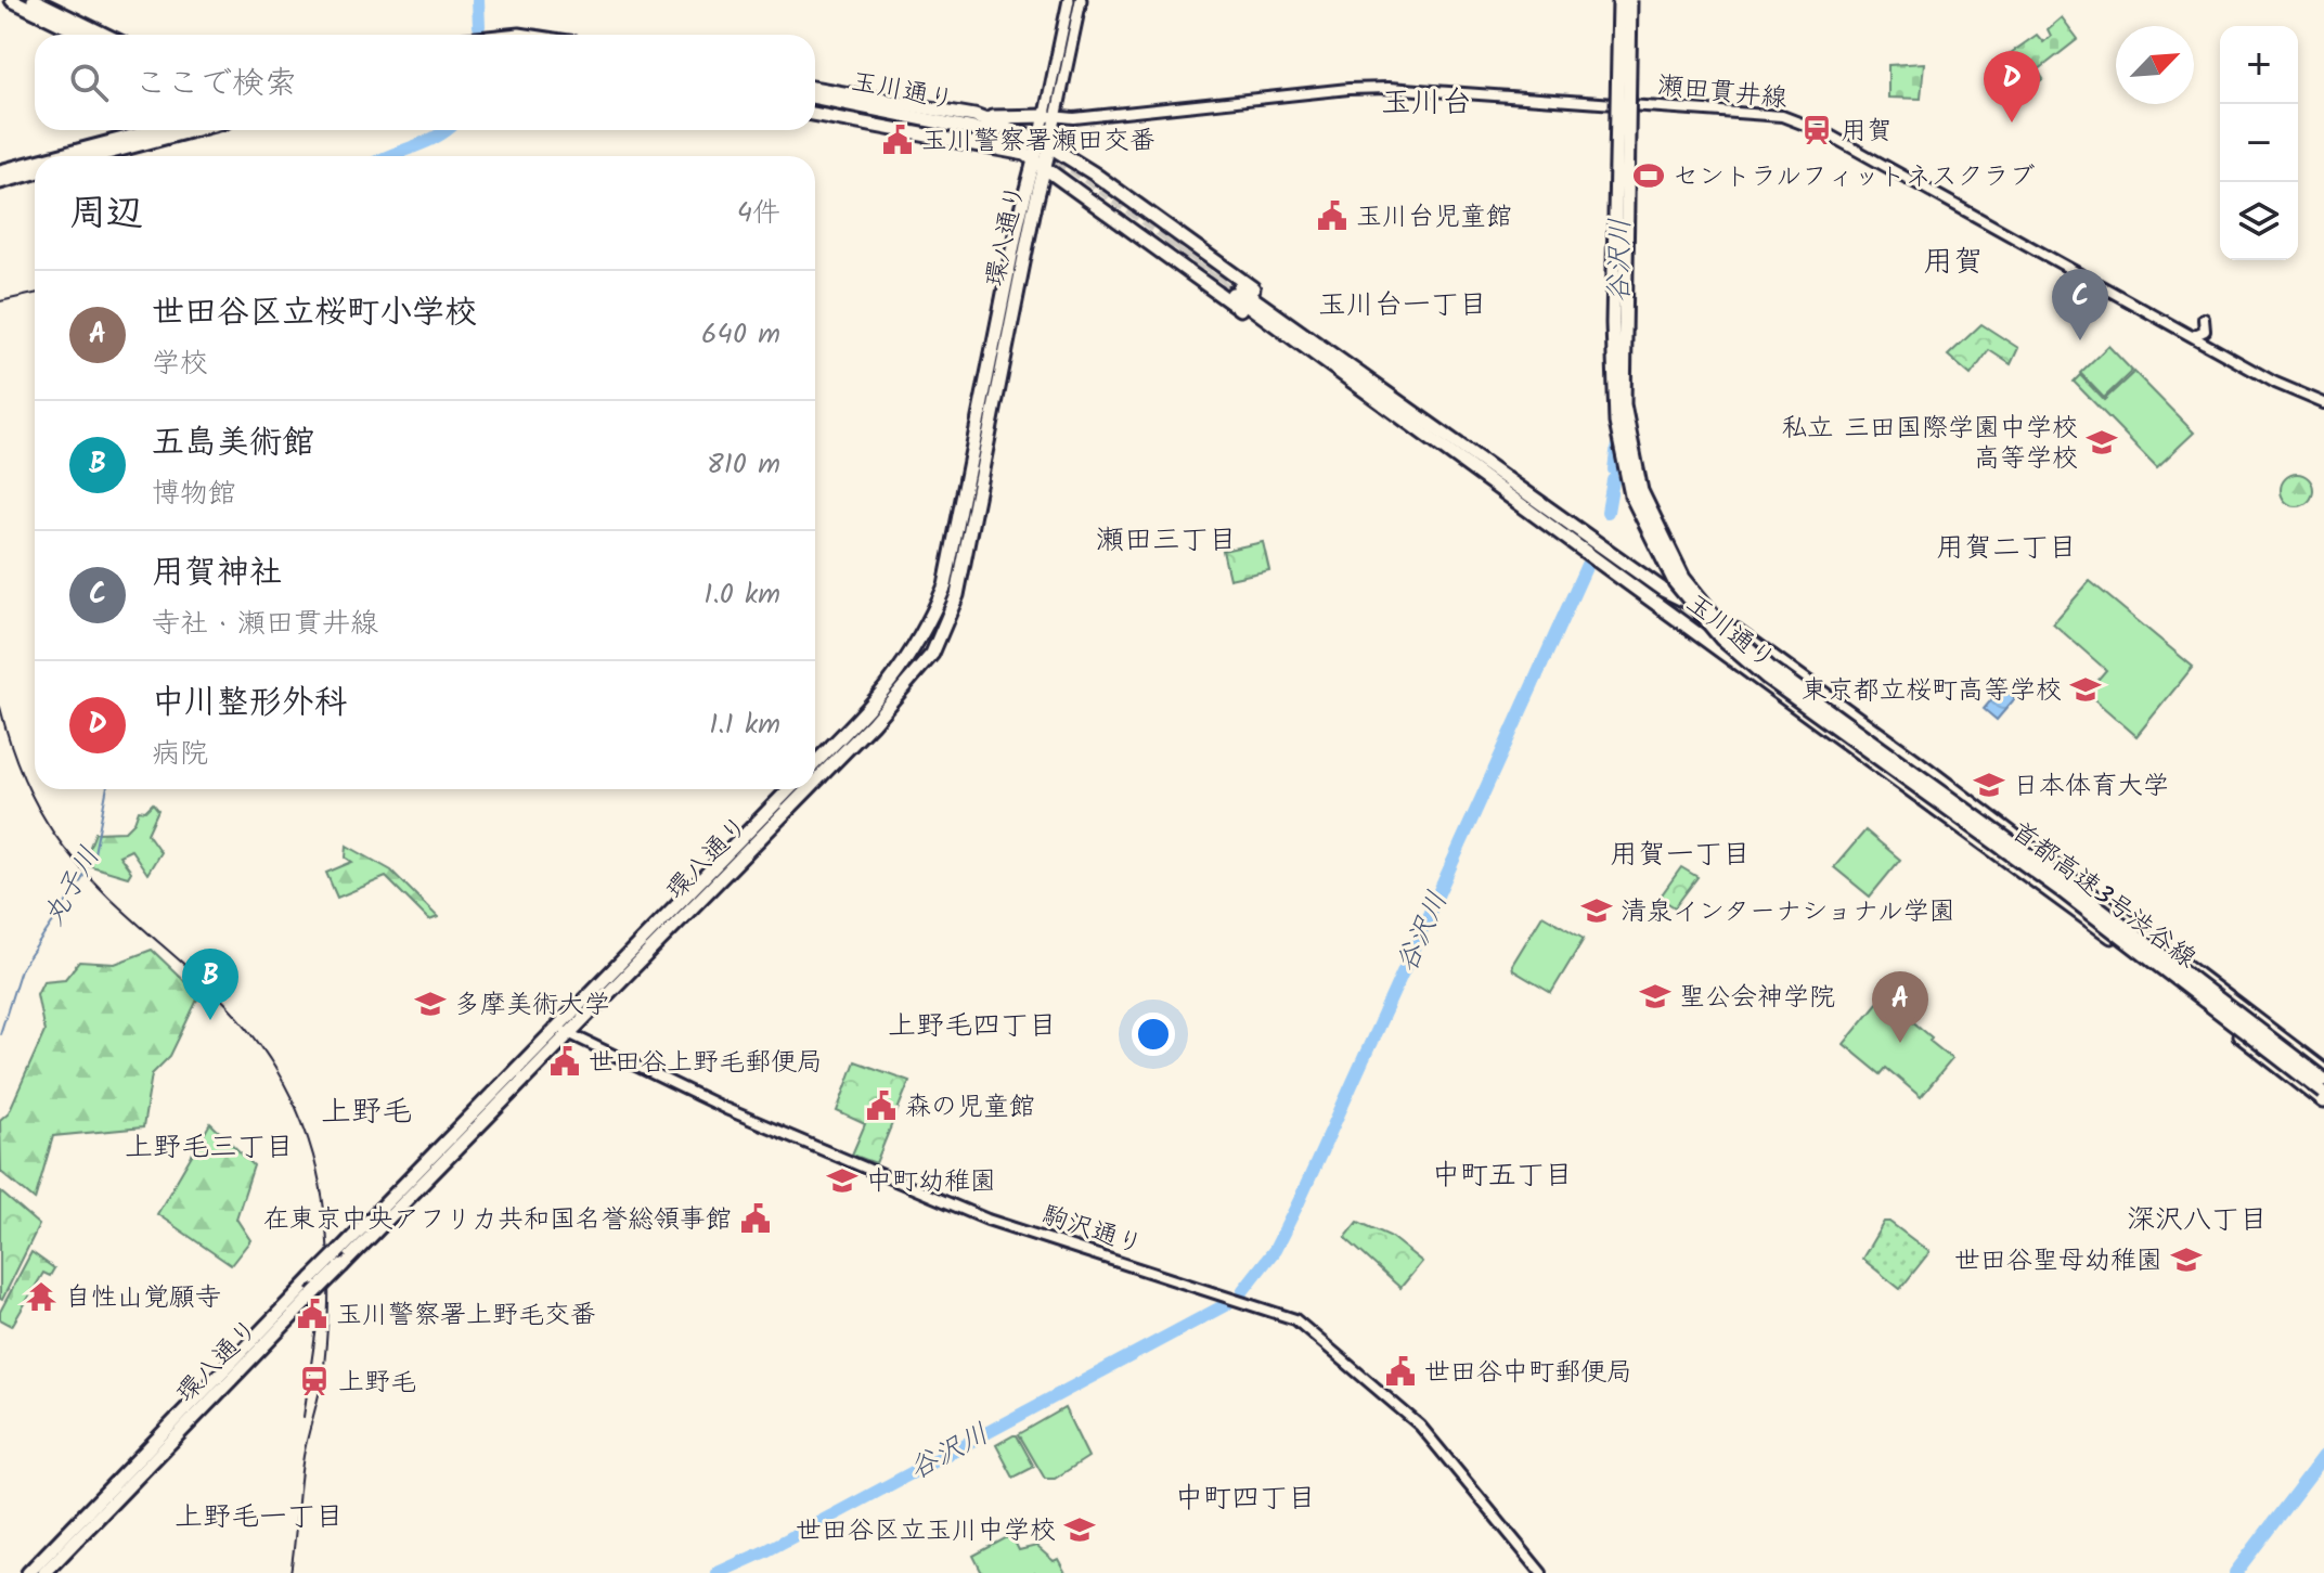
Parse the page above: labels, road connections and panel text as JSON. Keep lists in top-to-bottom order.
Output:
{
  "streets": {
    "highway": ["玉川通り", "環八通り", "首都高速3号渋谷線"],
    "main road": ["瀬田貫井線", "駒沢通り"]
  },
  "crossings": [
    ["瀬田貫井線", "環八通り"],
    ["環八通り", "駒沢通り"]
  ],
  "districts": [
    "玉川台",
    "用賀",
    "玉川台一丁目",
    "瀬田三丁目",
    "用賀二丁目",
    "用賀一丁目",
    "上野毛四丁目",
    "上野毛",
    "上野毛三丁目",
    "中町五丁目",
    "深沢八丁目",
    "中町四丁目",
    "上野毛一丁目"
  ],
  "water": ["谷沢川", "丸子川"],
  "places": {
    "station": ["用賀", "上野毛"],
    "public building": [
      "玉川警察署瀬田交番",
      "玉川台児童館",
      "世田谷上野毛郵便局",
      "森の児童館",
      "在東京中央アフリカ共和国名誉総領事館",
      "玉川警察署上野毛交番",
      "世田谷中町郵便局"
    ],
    "sports": ["セントラルフィットネスクラブ"],
    "school or university": [
      "私立 三田国際学園中学校 高等学校",
      "東京都立桜町高等学校",
      "日本体育大学",
      "清泉インターナショナル学園",
      "聖公会神学院",
      "多摩美術大学",
      "中町幼稚園",
      "世田谷聖母幼稚園",
      "世田谷区立玉川中学校"
    ],
    "temple": ["自性山覚願寺"]
  },
  "north": "top right",
  "page": {
    "map_buttons": ["+", "−"],
    "search": "ここで検索",
    "pins": [
      "D",
      "C",
      "B",
      "A"
    ],
    "heading": ["周辺", "4件"],
    "list": [
      {
        "mark": "A",
        "name": "世田谷区立桜町小学校",
        "note": "学校",
        "value": "640 m"
      },
      {
        "mark": "B",
        "name": "五島美術館",
        "note": "博物館",
        "value": "810 m"
      },
      {
        "mark": "C",
        "name": "用賀神社",
        "note": "寺社 · 瀬田貫井線",
        "value": "1.0 km"
      },
      {
        "mark": "D",
        "name": "中川整形外科",
        "note": "病院",
        "value": "1.1 km"
      }
    ]
  }
}
